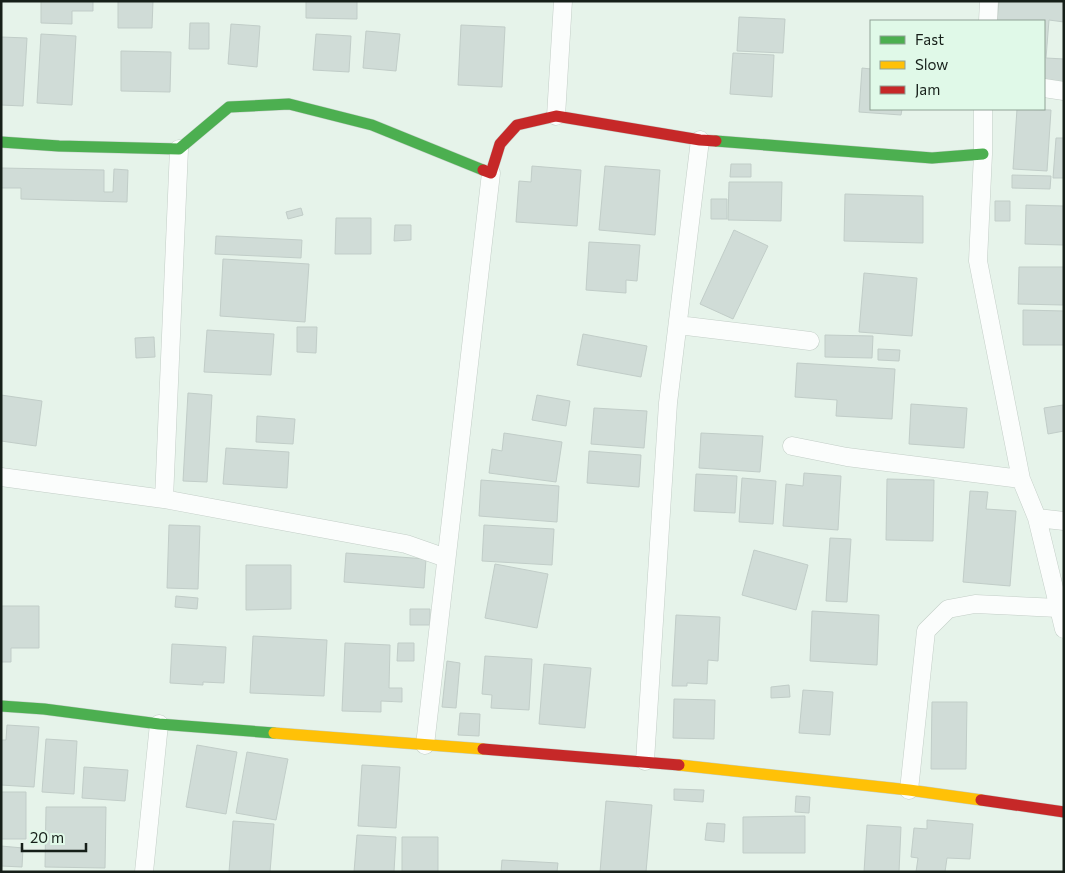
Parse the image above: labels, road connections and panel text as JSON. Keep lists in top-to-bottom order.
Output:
{
  "legend": ["Fast", "Slow", "Jam"],
  "scale_bar": "20 m"
}
